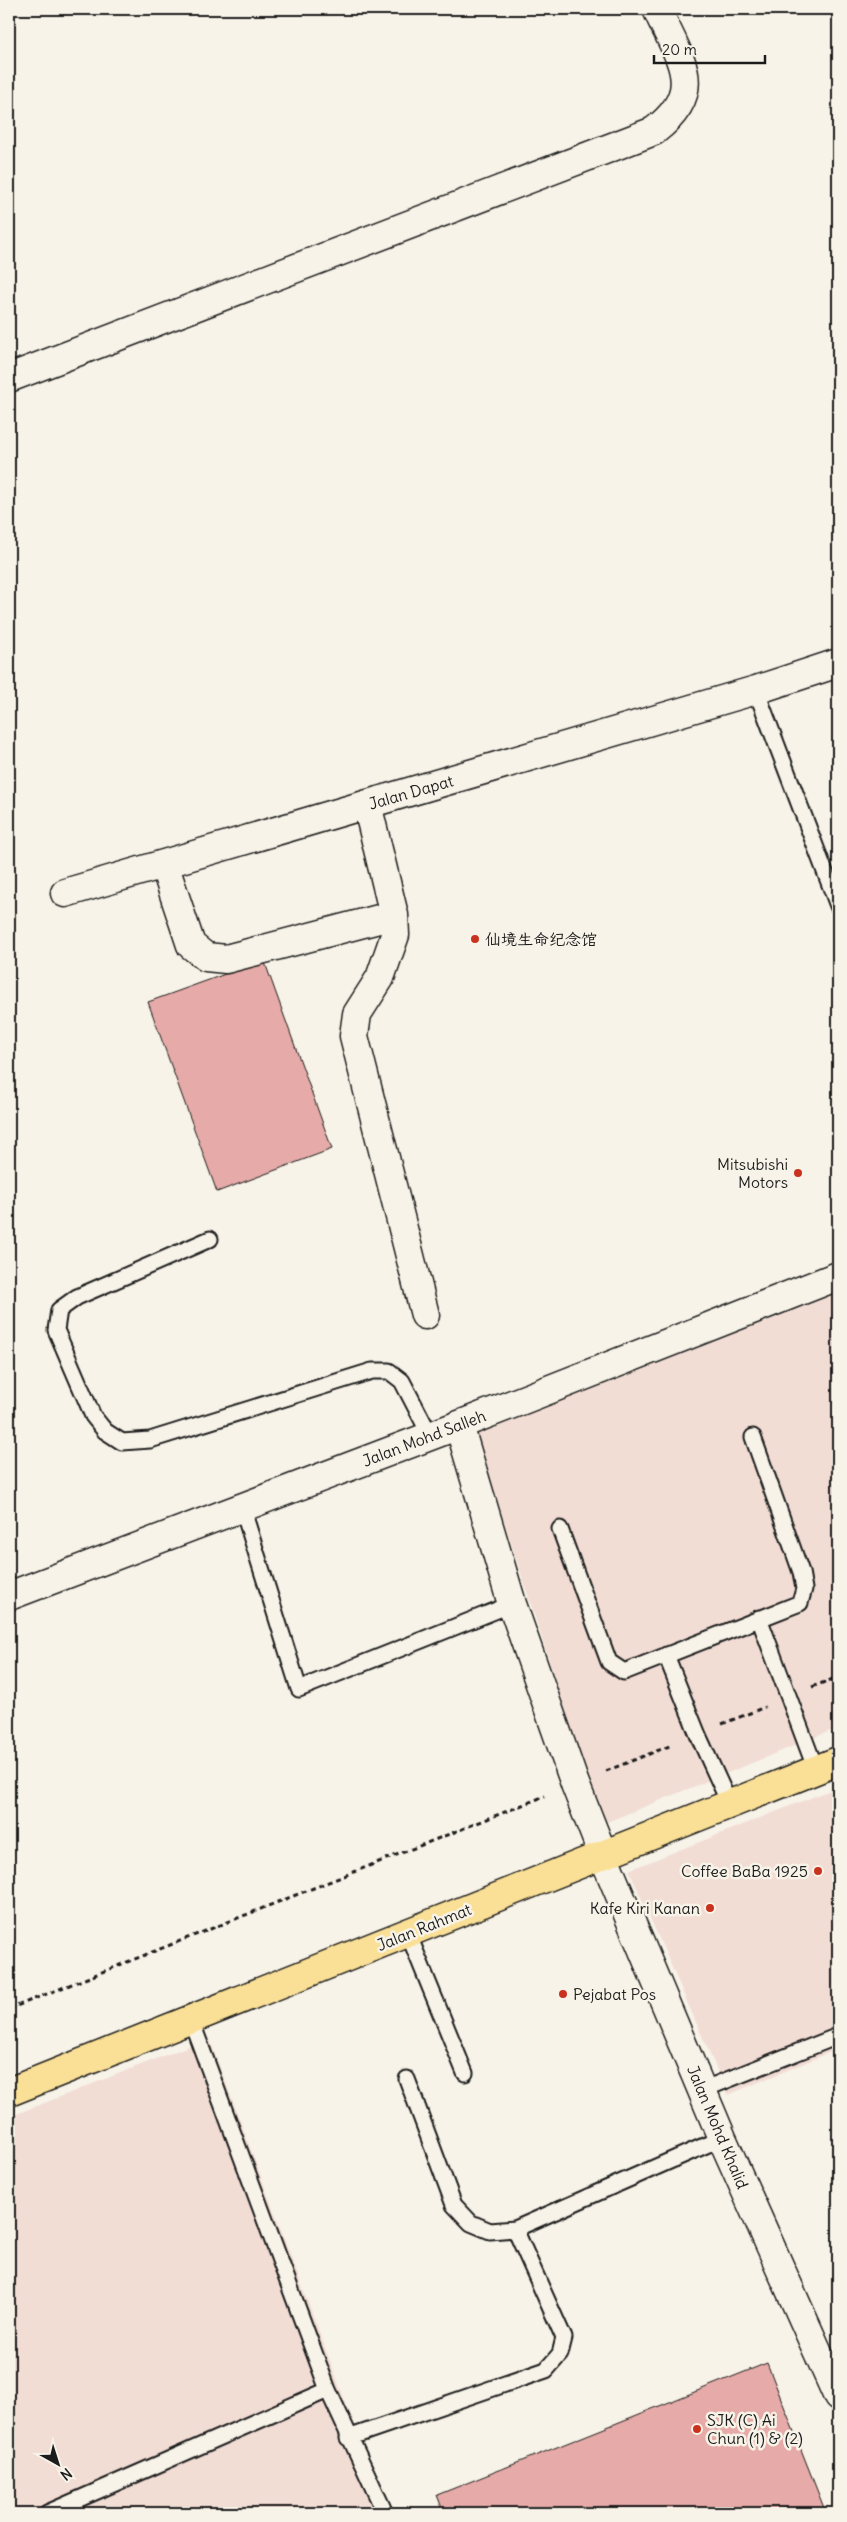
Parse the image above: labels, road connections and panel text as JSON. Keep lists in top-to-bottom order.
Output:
{
  "streets": {
    "main road": ["Jalan Rahmat"],
    "street": ["Jalan Dapat", "Jalan Mohd Salleh", "Jalan Mohd Khalid"]
  },
  "crossings": [
    ["Jalan Mohd Salleh", "Jalan Mohd Khalid"],
    ["Jalan Rahmat", "Jalan Mohd Khalid"]
  ],
  "places": [
    "仙境生命纪念馆",
    "Mitsubishi Motors",
    "Coffee BaBa 1925",
    "Kafe Kiri Kanan",
    "Pejabat Pos",
    "SJK (C) Ai Chun (1) & (2)"
  ],
  "scale_bar": "20 m",
  "north": "bottom right"
}
